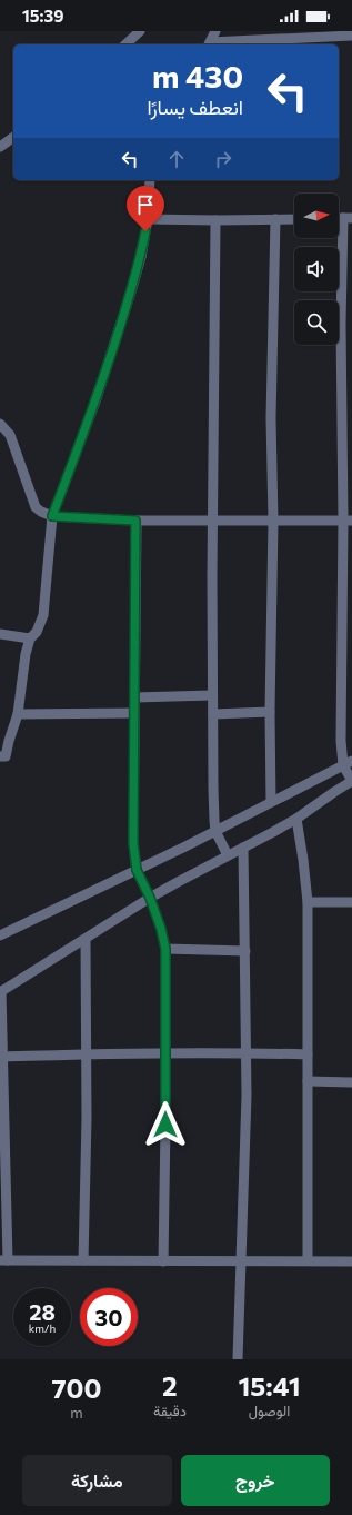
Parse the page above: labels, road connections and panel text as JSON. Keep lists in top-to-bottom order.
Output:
{
  "north": "right",
  "page": {
    "status": "15:39",
    "turn": ["430 m", "انعطف يسارًا"],
    "speed": "28 km/h",
    "limit": "30",
    "eta": [
      "15:41",
      "الوصول",
      "2",
      "دقيقة",
      "700",
      "m"
    ],
    "buttons": ["خروج", "مشاركة"]
  }
}
